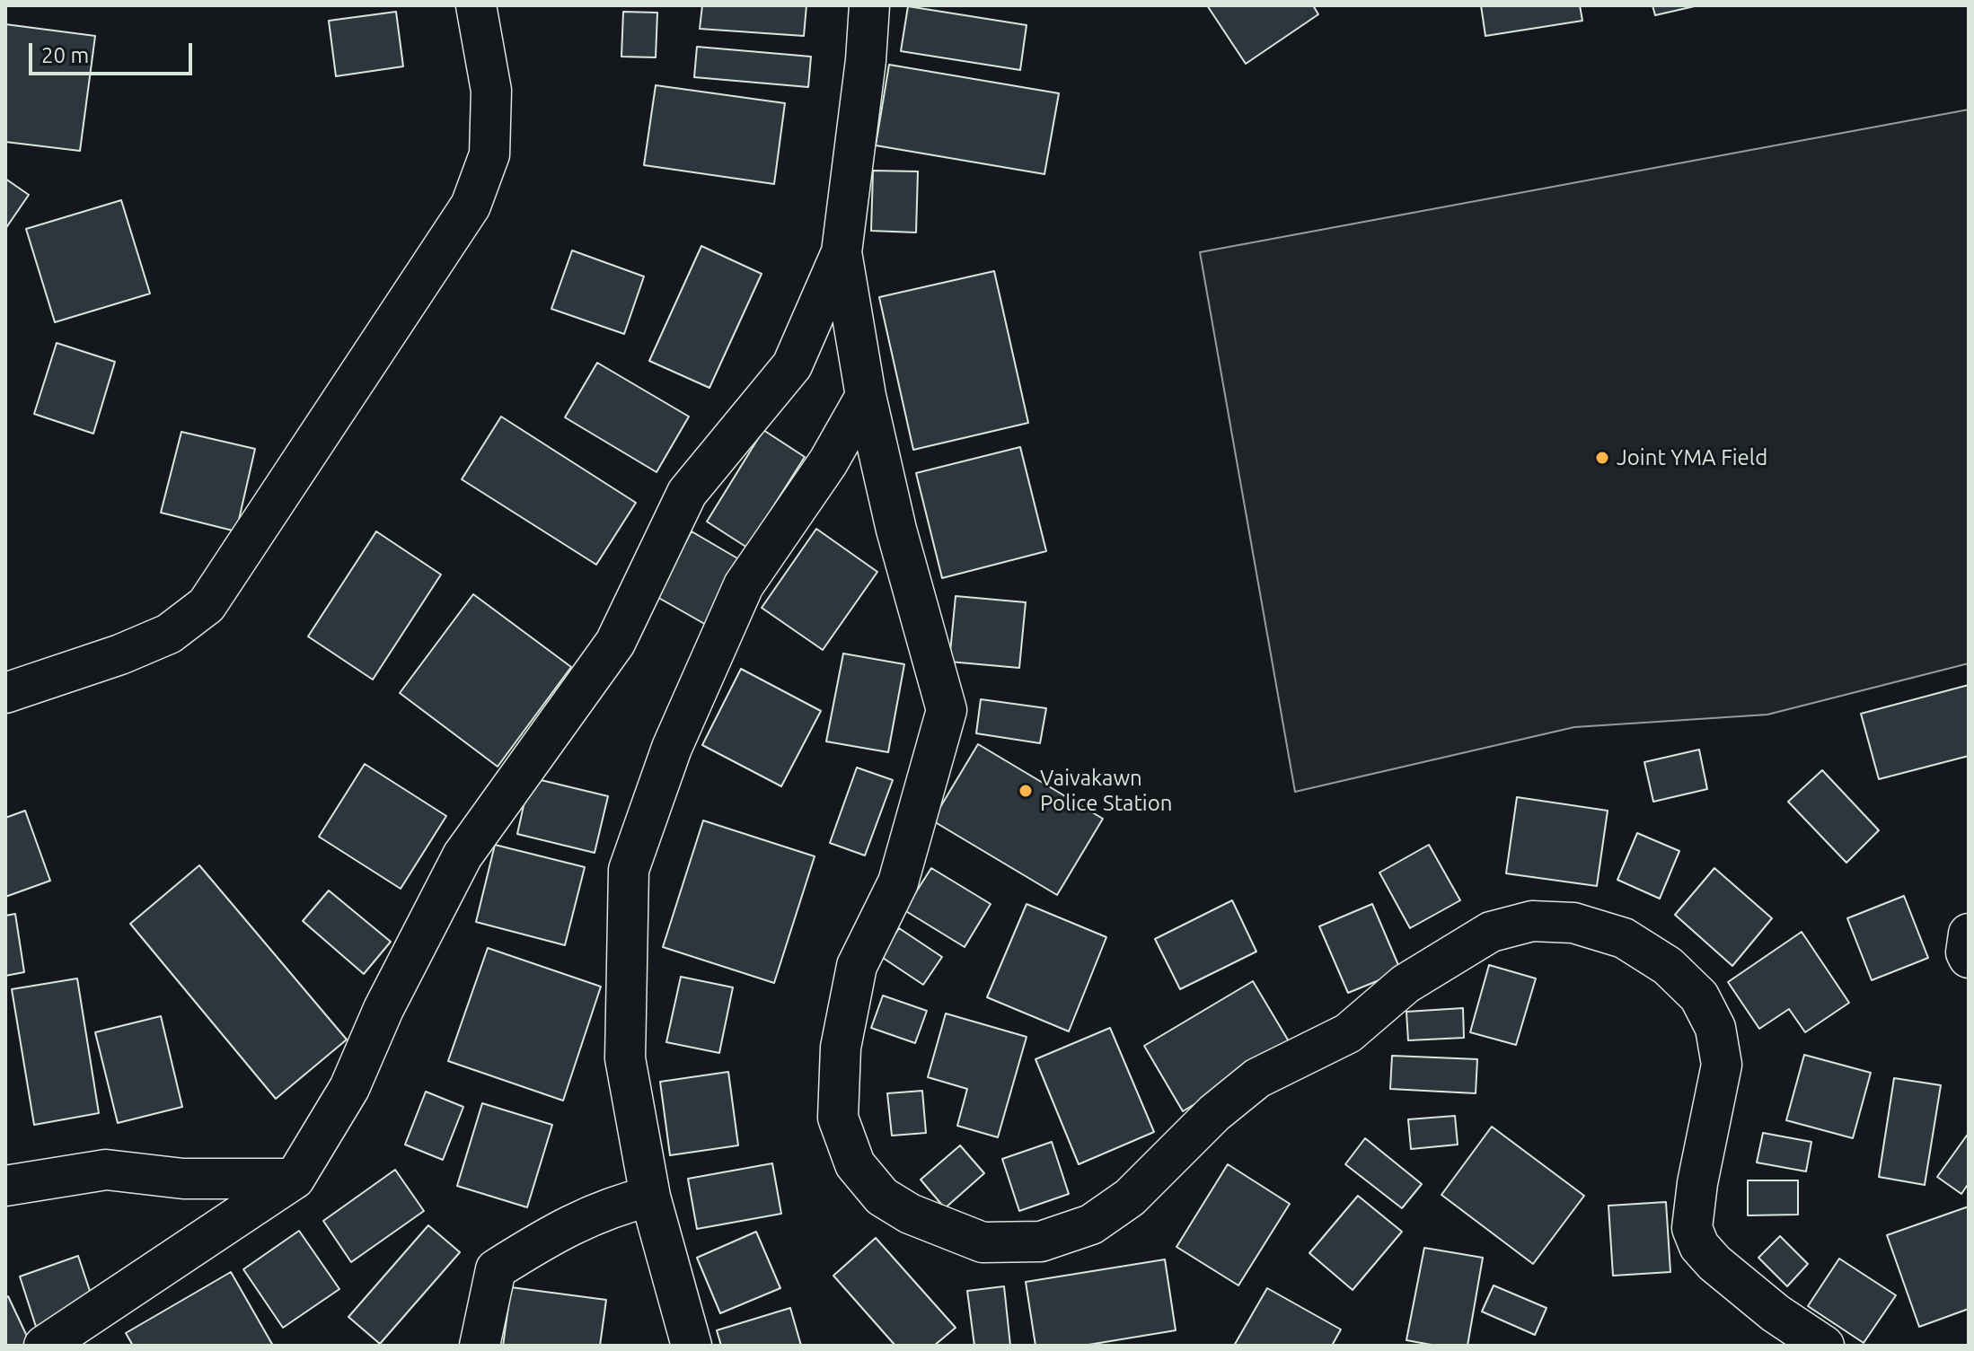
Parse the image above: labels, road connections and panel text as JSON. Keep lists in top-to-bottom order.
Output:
{
  "places": ["Joint YMA Field", "Vaivakawn Police Station"],
  "scale_bar": "20 m"
}
